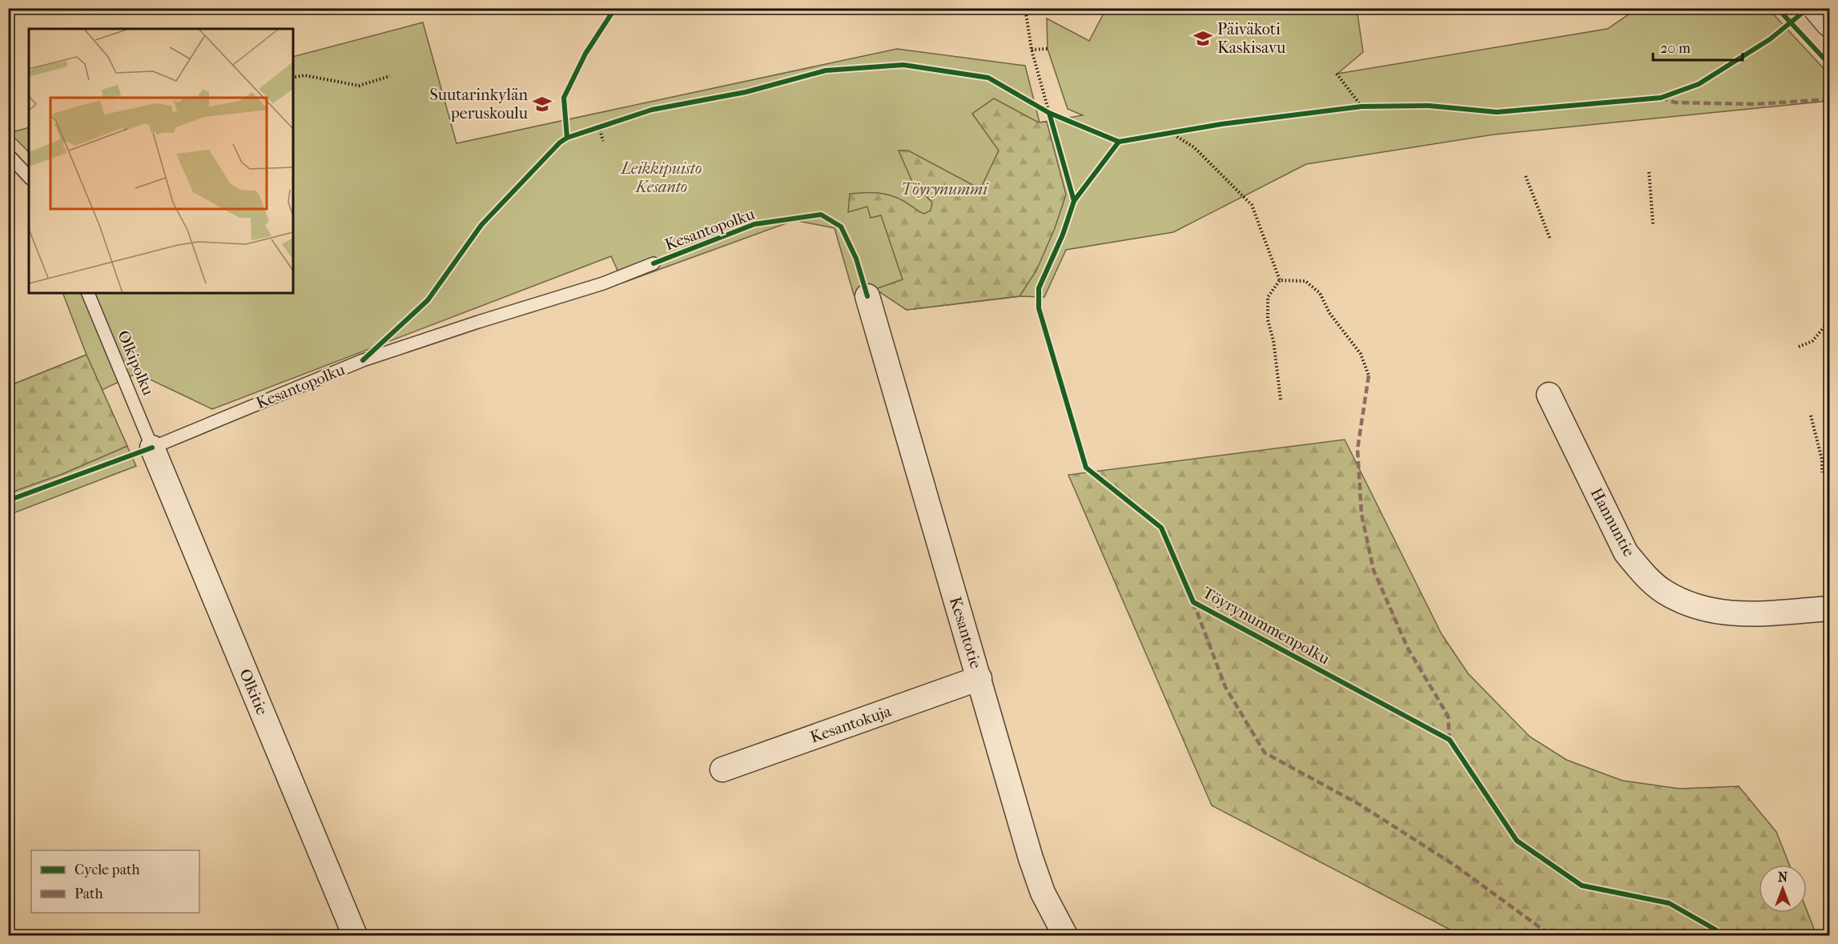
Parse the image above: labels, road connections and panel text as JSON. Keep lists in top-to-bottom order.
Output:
{
  "streets": {
    "street": [
      "Hannuntie",
      "Kesantotie",
      "Olkitie",
      "Kesantokuja"
    ],
    "lane": ["Kesantopolku", "Olkipolku"],
    "cycle path": ["Töyrynummenpolku"]
  },
  "crossings": [
    ["Kesantopolku", "Olkipolku"],
    ["Kesantopolku", "Olkitie"],
    ["Olkipolku", "Olkitie"],
    ["Kesantotie", "Kesantokuja"]
  ],
  "parks": ["Leikkipuisto Kesanto", "Töyrynummi"],
  "places": {
    "school or university": ["Päiväkoti Kaskisavu", "Suutarinkylän peruskoulu"]
  },
  "legend": ["Cycle path", "Path"],
  "scale_bar": "20 m",
  "north": "top"
}
